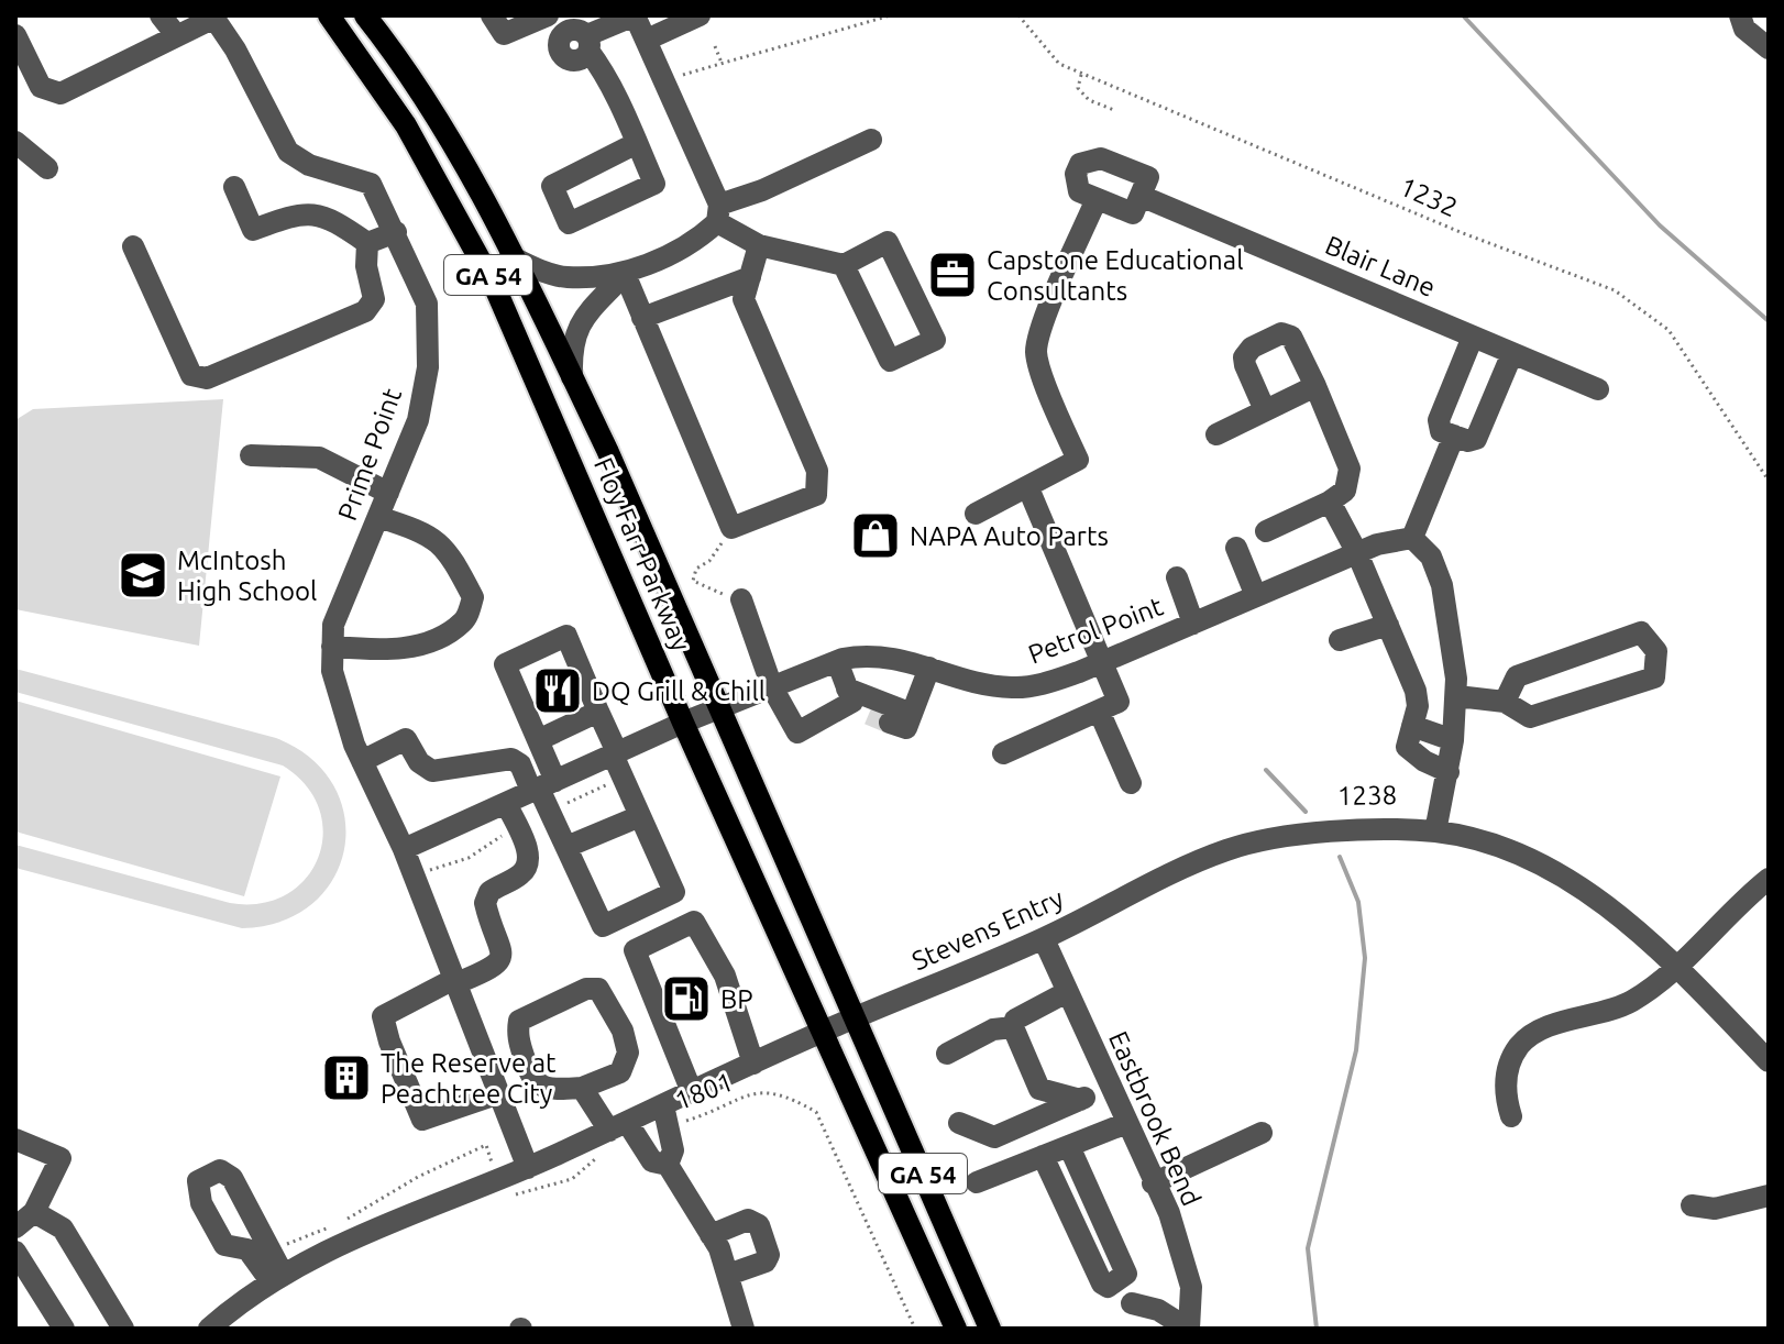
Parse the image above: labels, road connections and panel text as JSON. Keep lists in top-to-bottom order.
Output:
{
  "streets": {
    "main road": ["GA 54", "Floy Farr Parkway"],
    "street": [
      "Blair Lane",
      "Prime Point",
      "Petrol Point",
      "Stevens Entry",
      "Eastbrook Bend"
    ],
    "path": ["1232", "1801"]
  },
  "crossings": [
    ["Prime Point", "Petrol Point"],
    ["Prime Point", "Stevens Entry"],
    ["Floy Farr Parkway", "Petrol Point"],
    ["Floy Farr Parkway", "Stevens Entry"],
    ["Stevens Entry", "1801"],
    ["Stevens Entry", "Eastbrook Bend"]
  ],
  "places": {
    "office": ["Capstone Educational Consultants"],
    "shop": ["NAPA Auto Parts"],
    "school or university": ["McIntosh High School"],
    "restaurant": ["DQ Grill & Chill"],
    "fuel station": ["BP"],
    "building": ["The Reserve at Peachtree City"]
  }
}
